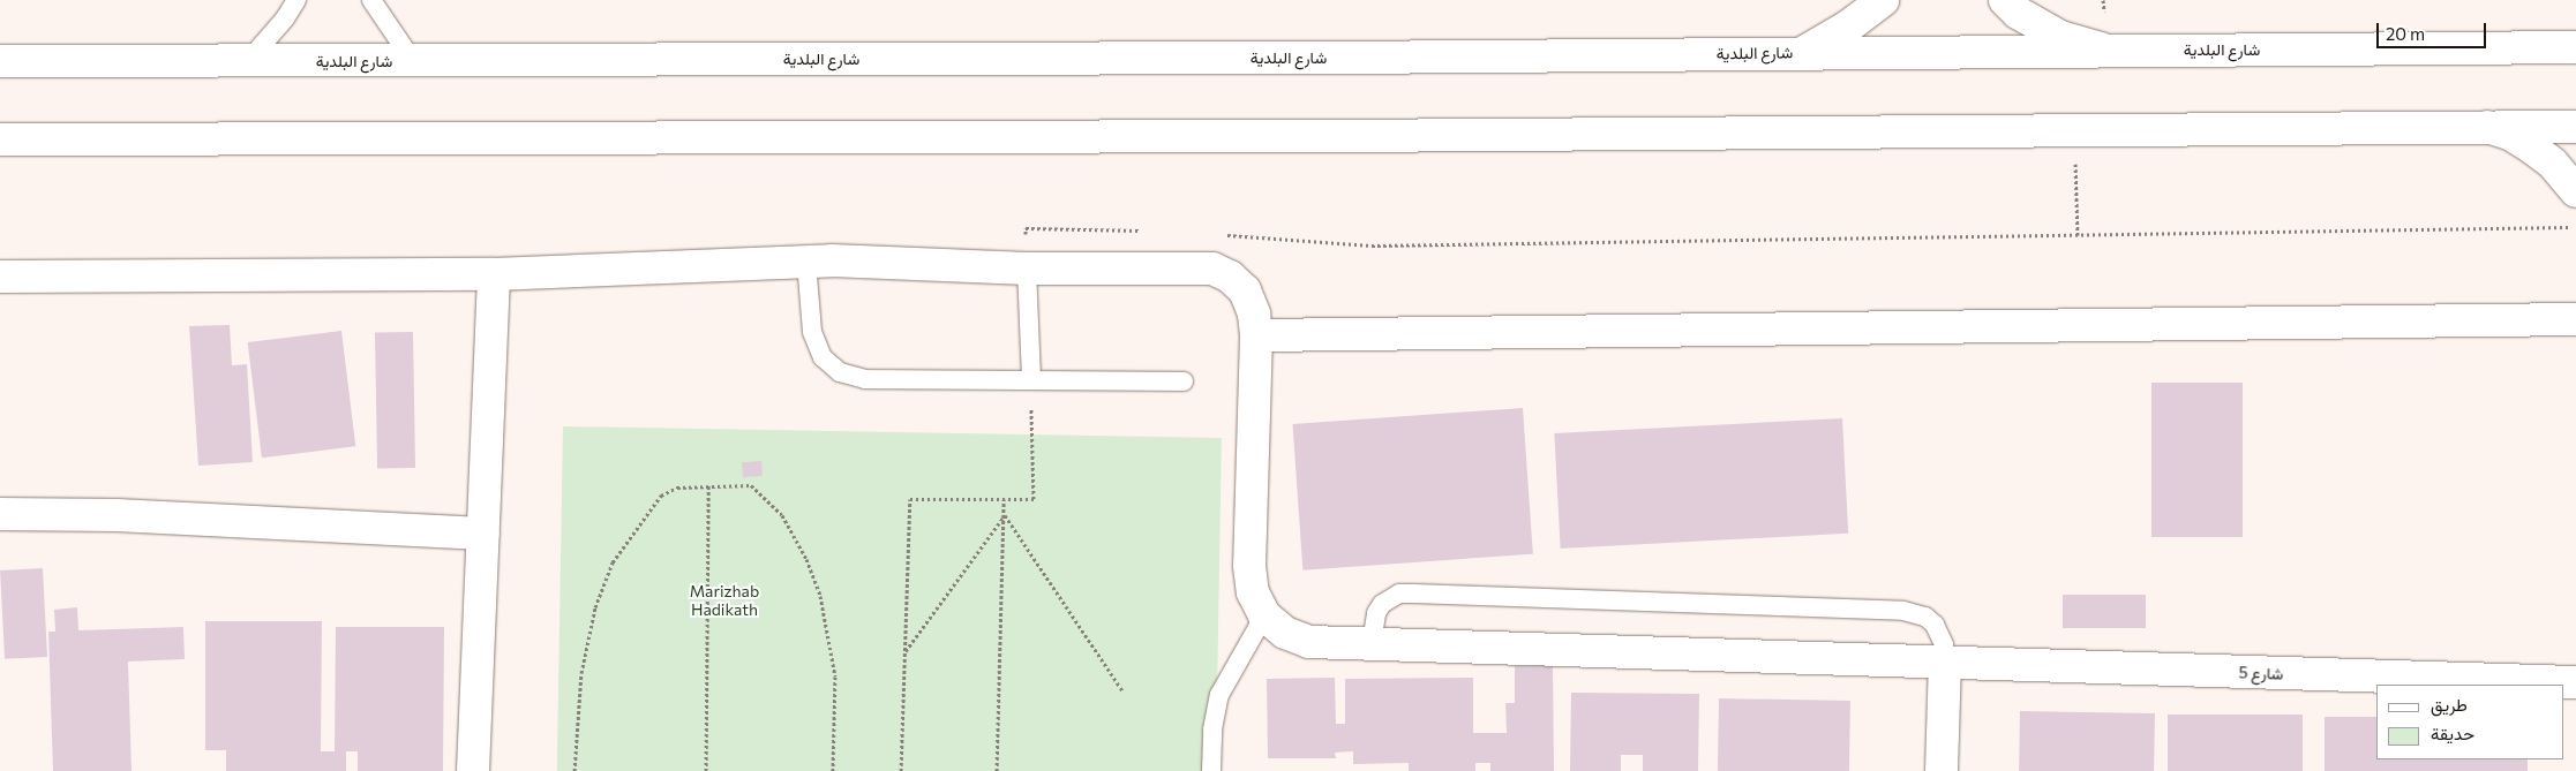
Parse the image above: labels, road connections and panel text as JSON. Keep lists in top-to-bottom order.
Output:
{
  "streets": {
    "street": ["شارع البلدية", "شارع 5"]
  },
  "parks": ["Marizhab Hadikath"],
  "legend": ["طريق", "حديقة"],
  "scale_bar": "20 m"
}
